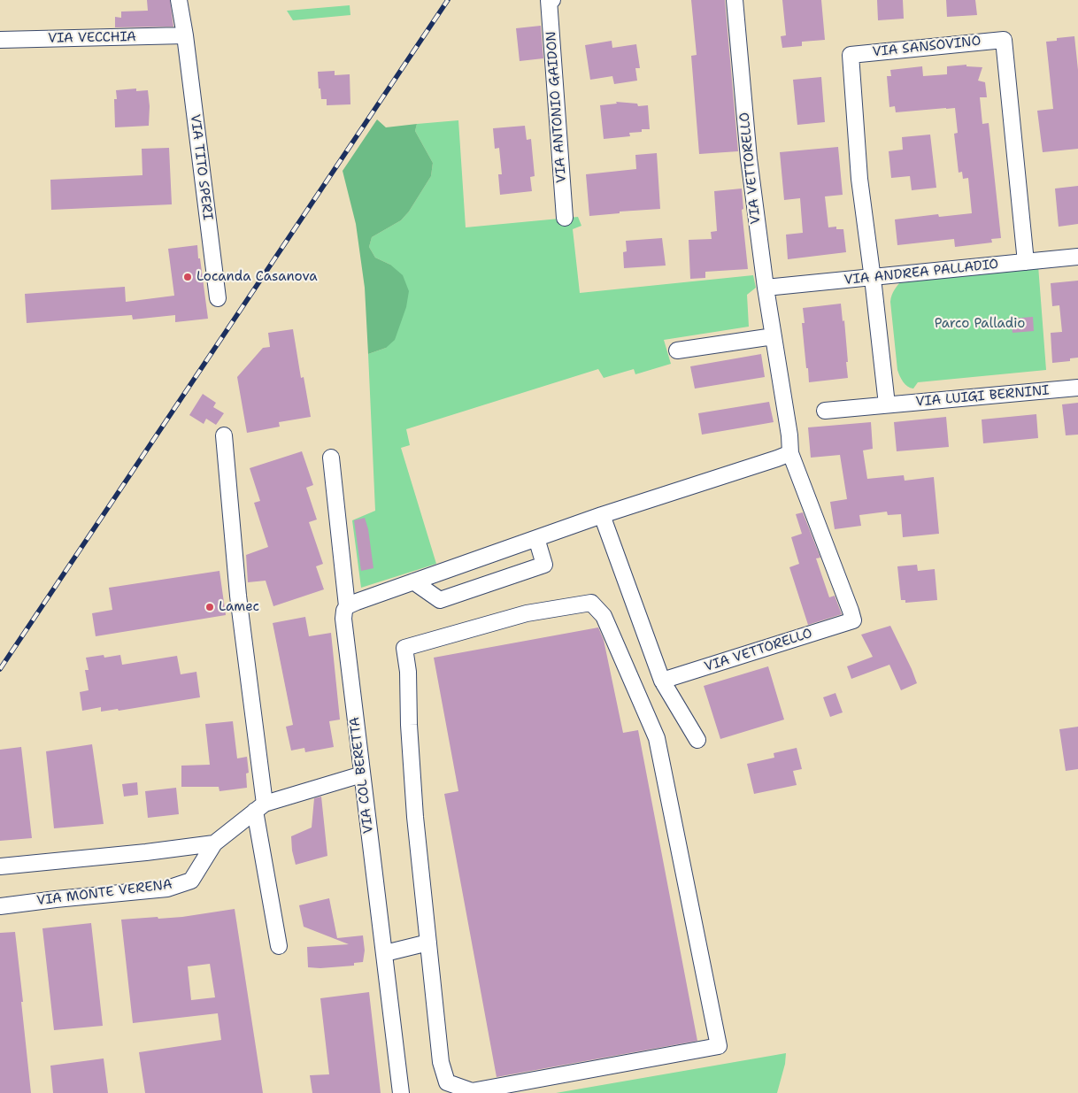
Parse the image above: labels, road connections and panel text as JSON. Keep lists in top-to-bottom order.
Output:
{
  "streets": {
    "street": [
      "VIA VECCHIA",
      "VIA SANSOVINO",
      "VIA ANTONIO GAIDON",
      "VIA TITO SPERI",
      "VIA VETTORELLO",
      "VIA ANDREA PALLADIO",
      "VIA LUIGI BERNINI",
      "VIA COL BERETTA",
      "VIA MONTE VERENA"
    ]
  },
  "crossings": [
    ["VIA VECCHIA", "VIA TITO SPERI"],
    ["VIA SANSOVINO", "VIA ANDREA PALLADIO"],
    ["VIA VETTORELLO", "VIA ANDREA PALLADIO"]
  ],
  "parks": ["Parco Palladio"],
  "places": ["Locanda Casanova", "Lamec"]
}
